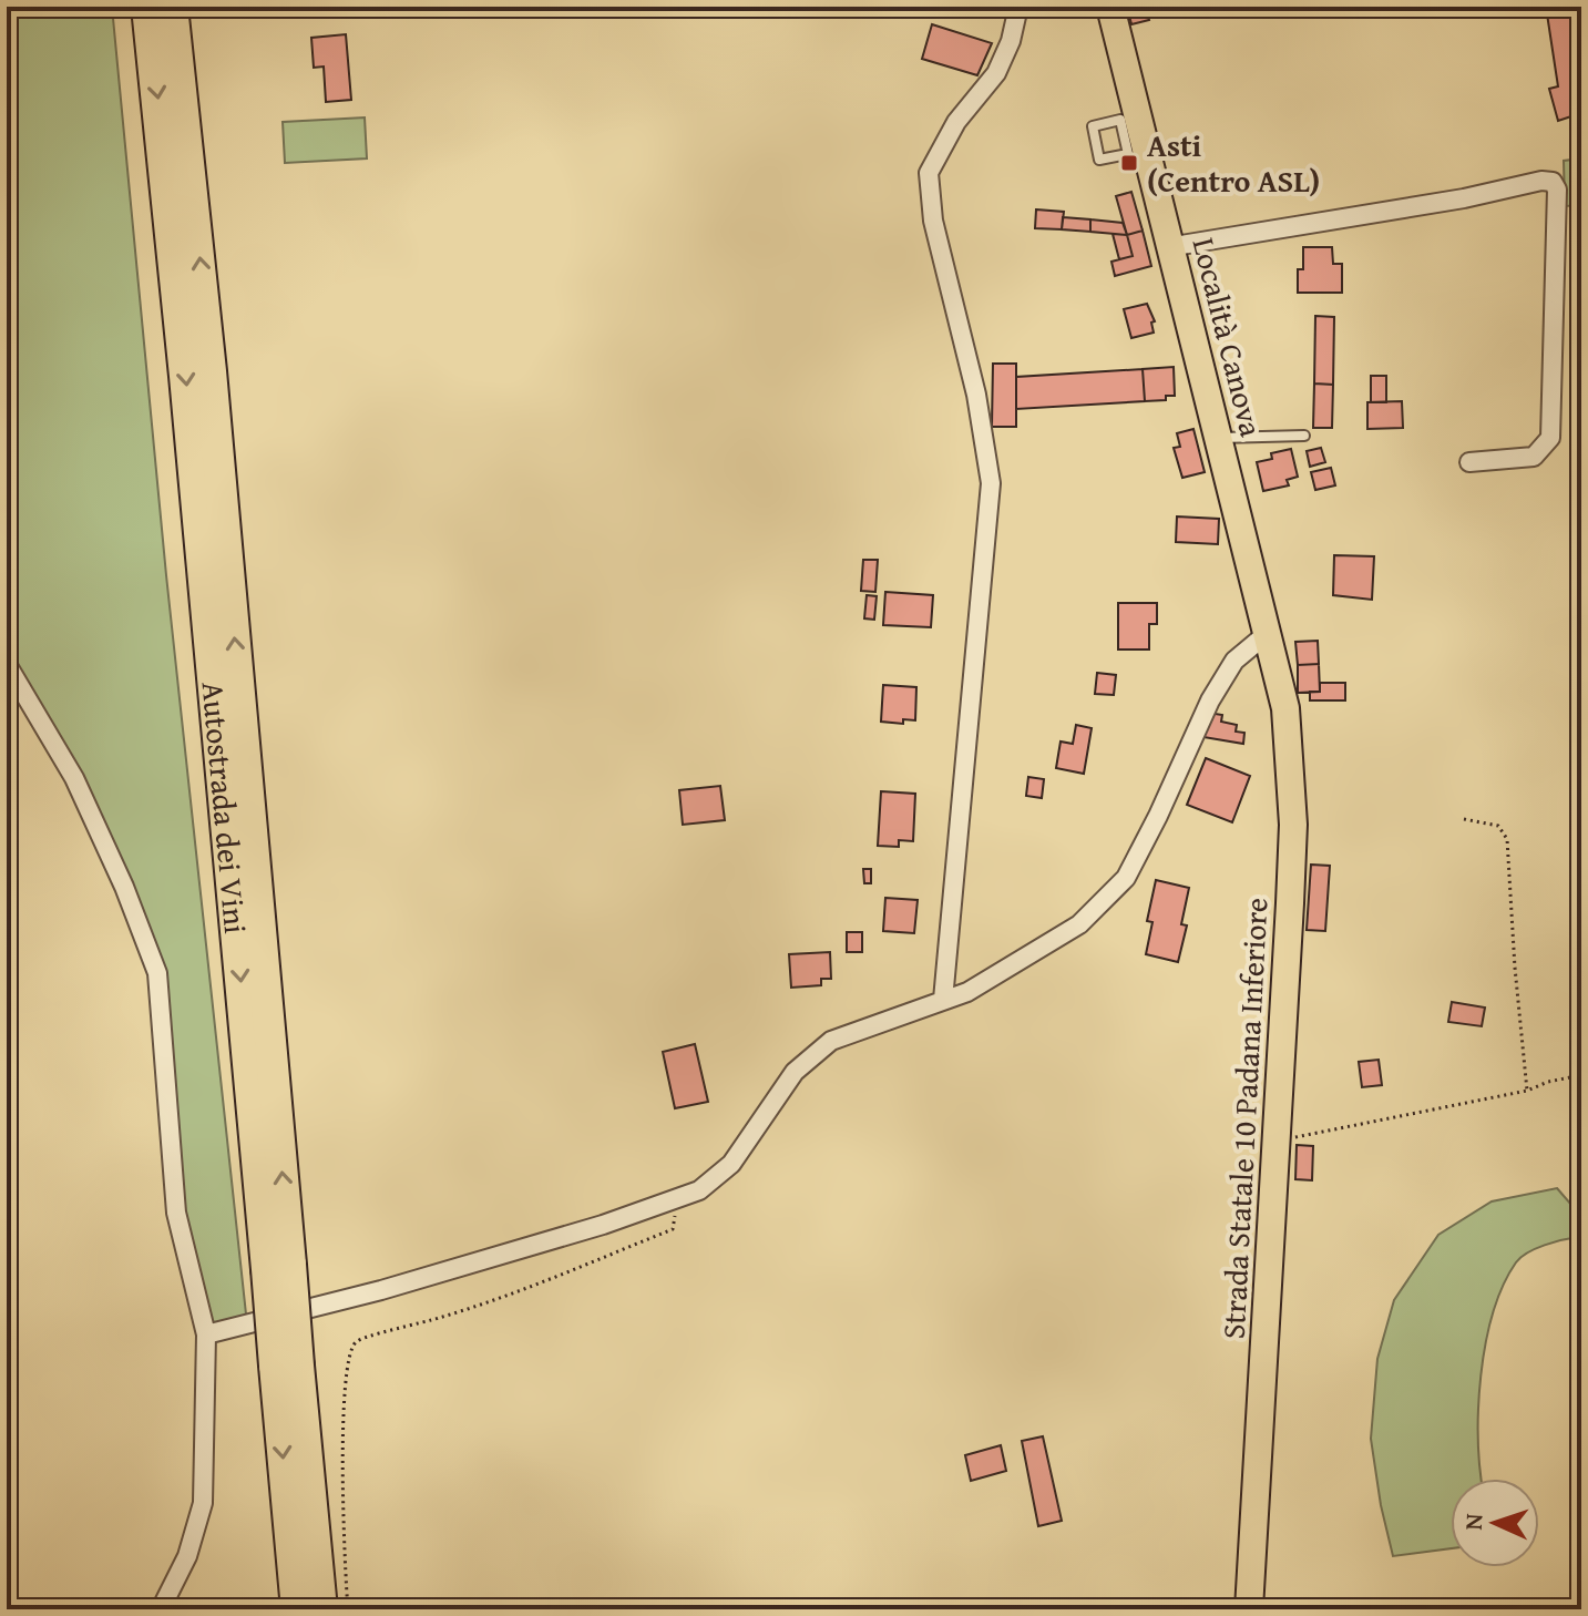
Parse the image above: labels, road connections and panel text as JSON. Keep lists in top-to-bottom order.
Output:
{
  "streets": {
    "highway": ["Autostrada dei Vini"],
    "main road": ["Località Canova", "Strada Statale 10 Padana Inferiore"]
  },
  "crossings": [
    ["Località Canova", "Strada Statale 10 Padana Inferiore"]
  ],
  "places": {
    "transit": ["Asti (Centro ASL)"]
  },
  "north": "left"
}
